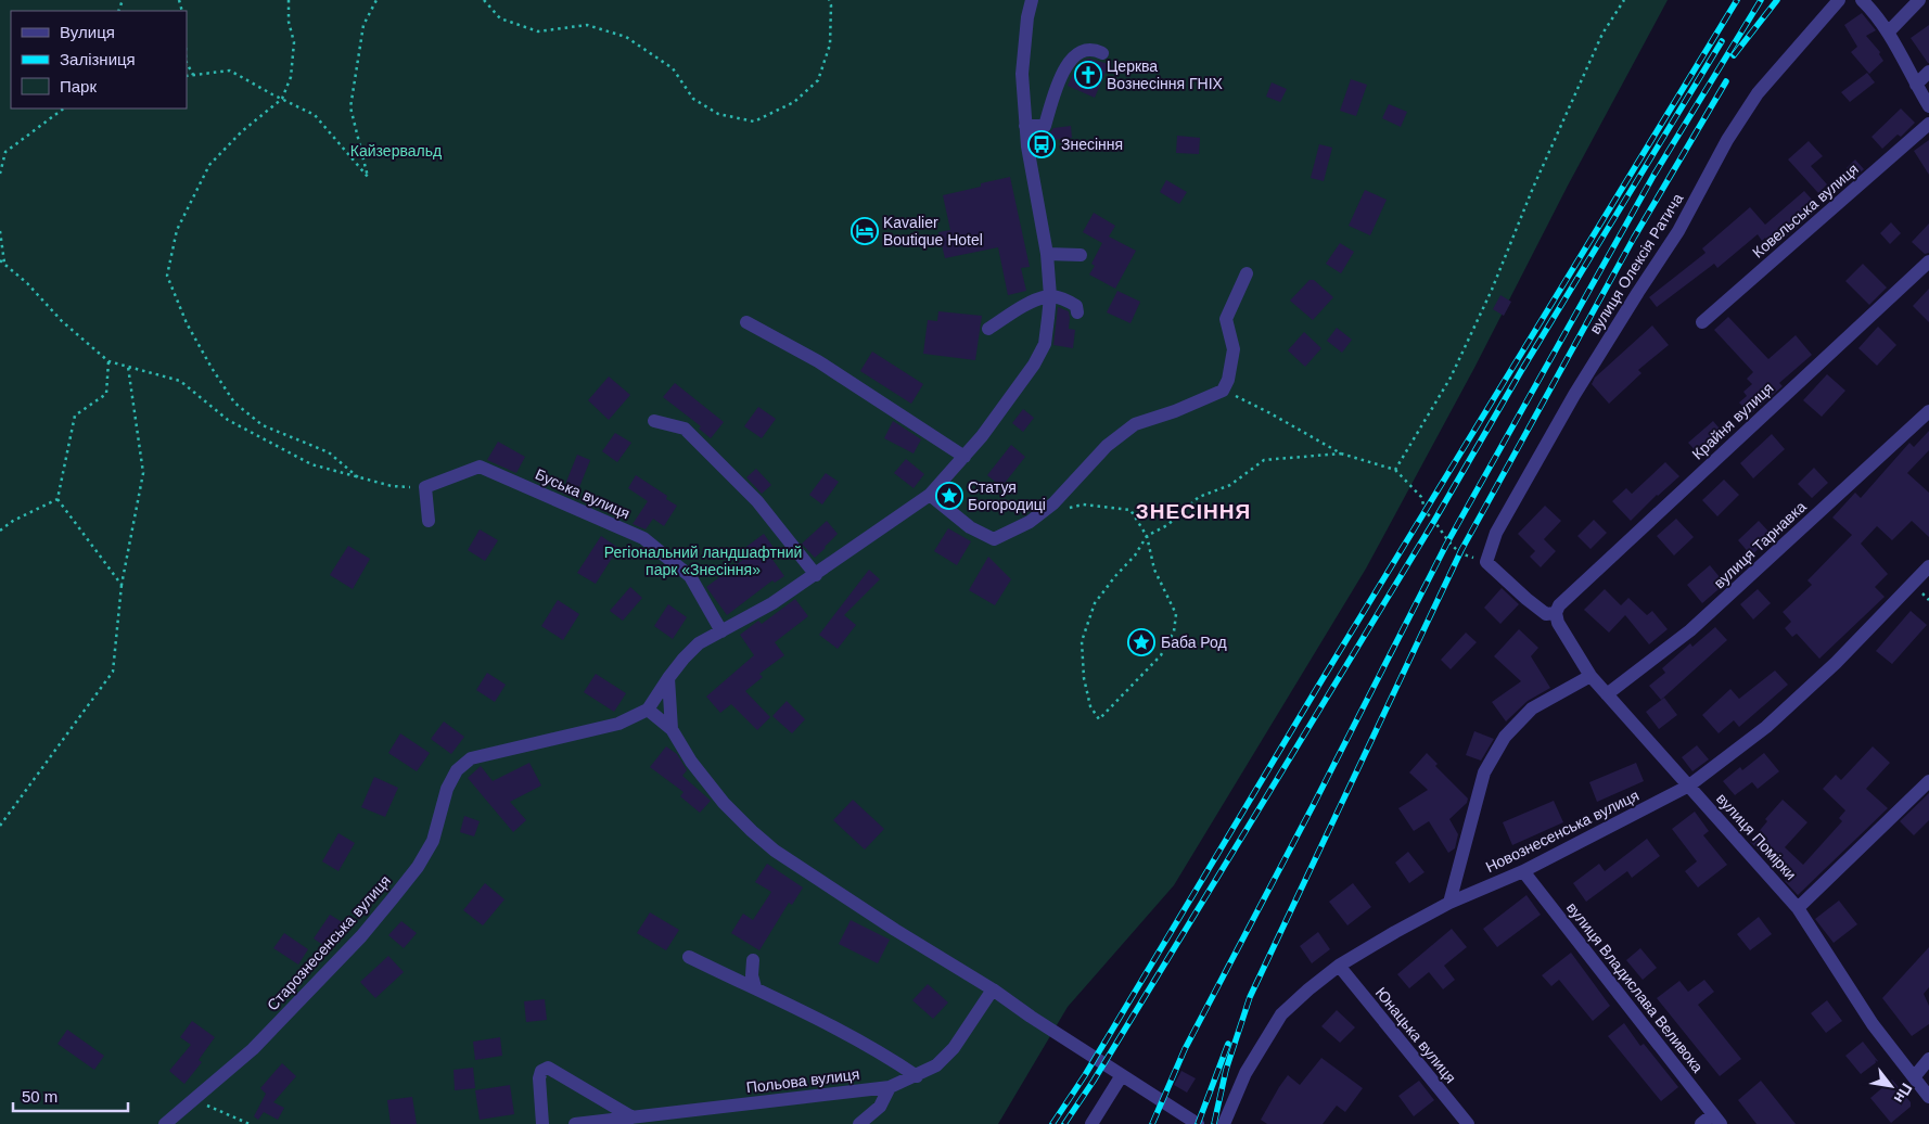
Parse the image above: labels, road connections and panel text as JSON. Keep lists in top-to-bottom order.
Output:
{
  "streets": {
    "street": [
      "Ковельська вулиця",
      "вулиця Олексія Ратича",
      "Крайня вулиця",
      "Буська вулиця",
      "вулиця Тарнавка",
      "Новознесенська вулиця",
      "вулиця Помірки",
      "Старознесенська вулиця",
      "вулиця Владислава Веливока",
      "Юнацька вулиця",
      "Польова вулиця"
    ]
  },
  "crossings": [
    ["Крайня вулиця", "вулиця Помірки"],
    ["Буська вулиця", "Старознесенська вулиця"],
    ["вулиця Тарнавка", "вулиця Помірки"],
    ["Новознесенська вулиця", "вулиця Помірки"],
    ["Новознесенська вулиця", "вулиця Владислава Веливока"],
    ["Новознесенська вулиця", "Юнацька вулиця"]
  ],
  "districts": ["ЗНЕСІННЯ"],
  "parks": ["Кайзервальд", "Регіональний ландшафтний парк «Знесіння»"],
  "places": {
    "church": ["Церква Вознесіння ГНІХ"],
    "bus stop": ["Знесіння"],
    "hotel": ["Kavalier Boutique Hotel"],
    "place": ["Статуя Богородиці", "Баба Род"]
  },
  "legend": ["Вулиця", "Залізниця", "Парк"],
  "scale_bar": "50 m",
  "north": "bottom right"
}
